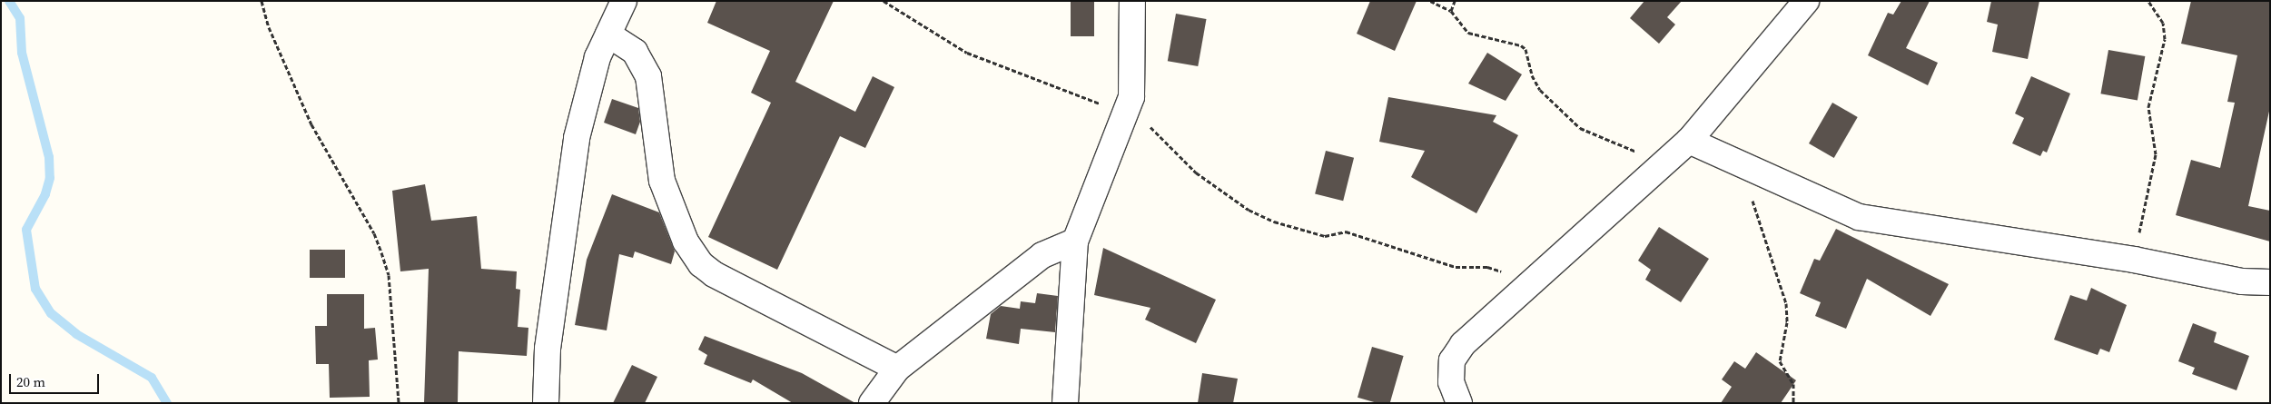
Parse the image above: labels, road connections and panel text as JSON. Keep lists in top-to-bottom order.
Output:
{
  "scale_bar": "20 m"
}
